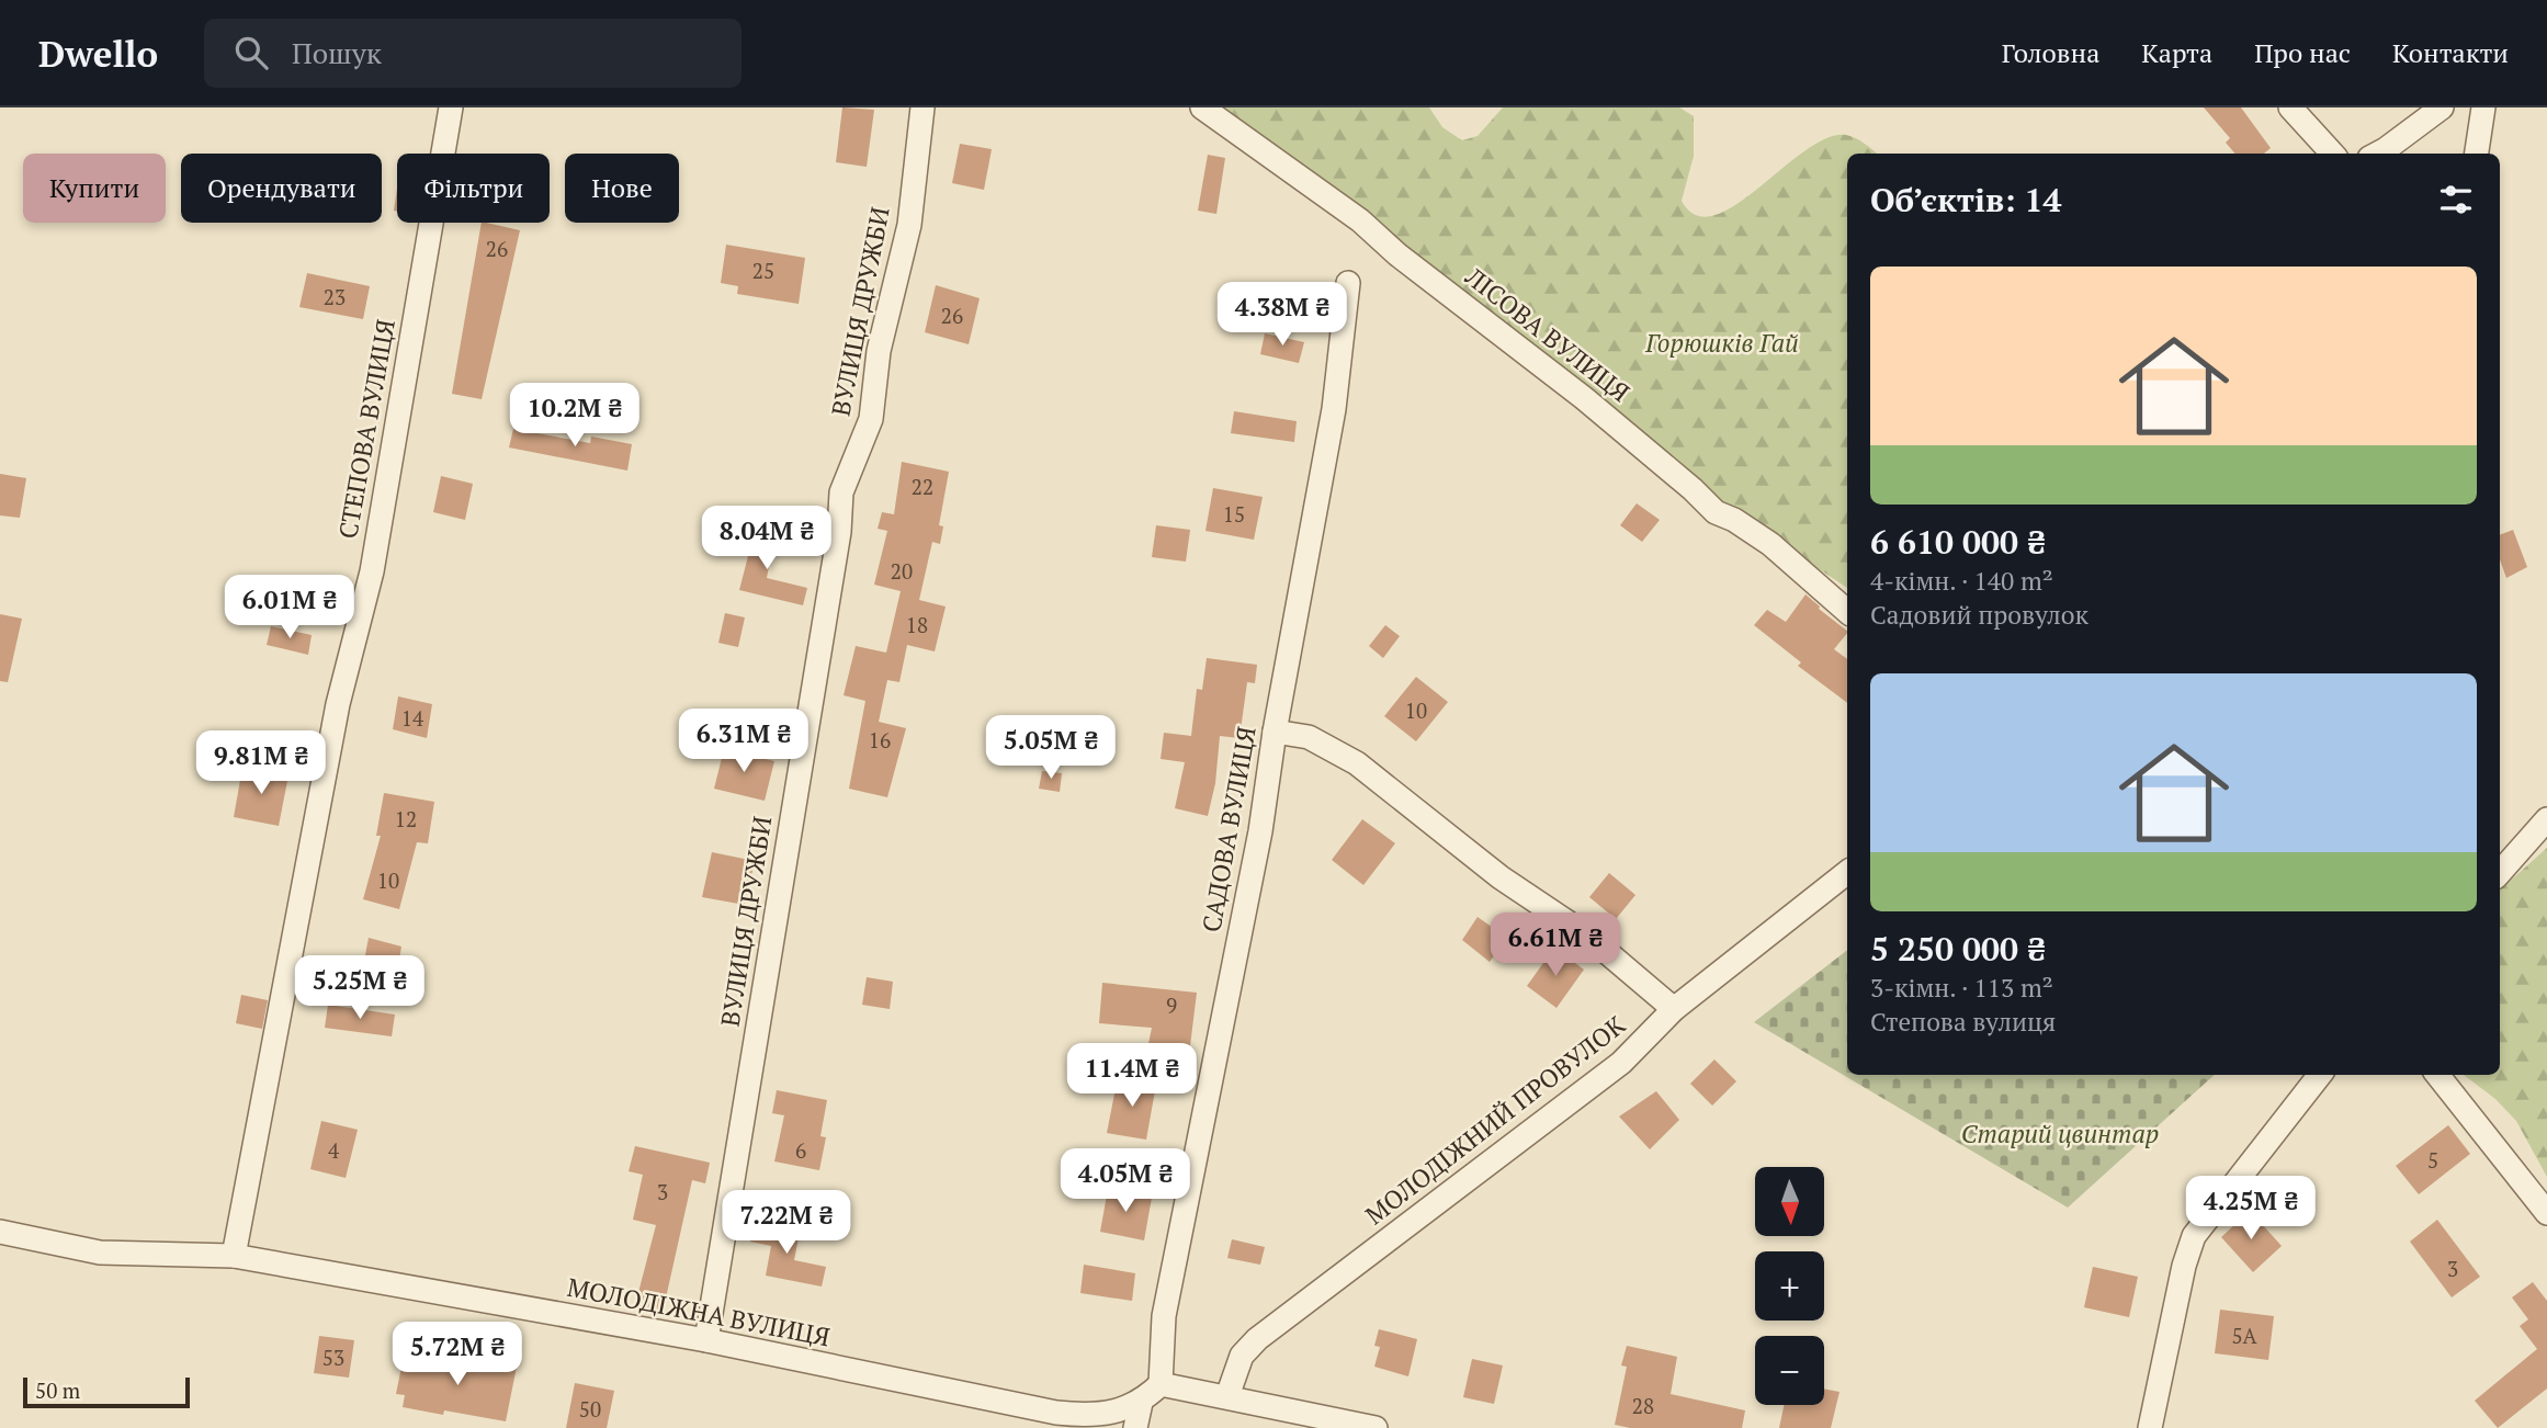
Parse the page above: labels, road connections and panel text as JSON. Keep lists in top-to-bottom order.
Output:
{
  "streets": {
    "street": [
      "ВУЛИЦЯ ДРУЖБИ",
      "ЛІСОВА ВУЛИЦЯ",
      "СТЕПОВА ВУЛИЦЯ",
      "САДОВА ВУЛИЦЯ",
      "МОЛОДІЖНИЙ ПРОВУЛОК",
      "МОЛОДІЖНА ВУЛИЦЯ"
    ]
  },
  "crossings": [
    ["ВУЛИЦЯ ДРУЖБИ", "МОЛОДІЖНА ВУЛИЦЯ"],
    ["СТЕПОВА ВУЛИЦЯ", "МОЛОДІЖНА ВУЛИЦЯ"],
    ["САДОВА ВУЛИЦЯ", "МОЛОДІЖНА ВУЛИЦЯ"]
  ],
  "parks": ["Горюшків Гай", "Старий цвинтар"],
  "house_numbers": [
    "26",
    "25",
    "23",
    "26",
    "22",
    "15",
    "20",
    "18",
    "10",
    "14",
    "16",
    "12",
    "10",
    "9",
    "4",
    "6",
    "5",
    "3",
    "3",
    "5А",
    "53",
    "28",
    "50"
  ],
  "scale_bar": "50 m",
  "north": "bottom",
  "page": {
    "header": "Dwello",
    "search": "Пошук",
    "nav": [
      "Головна",
      "Карта",
      "Про нас",
      "Контакти"
    ],
    "chip": [
      "Купити",
      "Орендувати",
      "Фільтри",
      "Нове"
    ],
    "heading": "Об’єктів: 14",
    "list": [
      {
        "name": "6 610 000 ₴",
        "note": "4-кімн. · 140 m² · Садовий провулок"
      },
      {
        "name": "5 250 000 ₴",
        "note": "3-кімн. · 113 m² · Степова вулиця"
      }
    ],
    "price": [
      "4.38M ₴",
      "10.2M ₴",
      "8.04M ₴",
      "6.01M ₴",
      "6.31M ₴",
      "5.05M ₴",
      "9.81M ₴",
      "6.61M ₴",
      "5.25M ₴",
      "11.4M ₴",
      "4.05M ₴",
      "4.25M ₴",
      "7.22M ₴",
      "5.72M ₴"
    ],
    "map_buttons": ["+", "−"],
    "scale": "50 m"
  }
}
